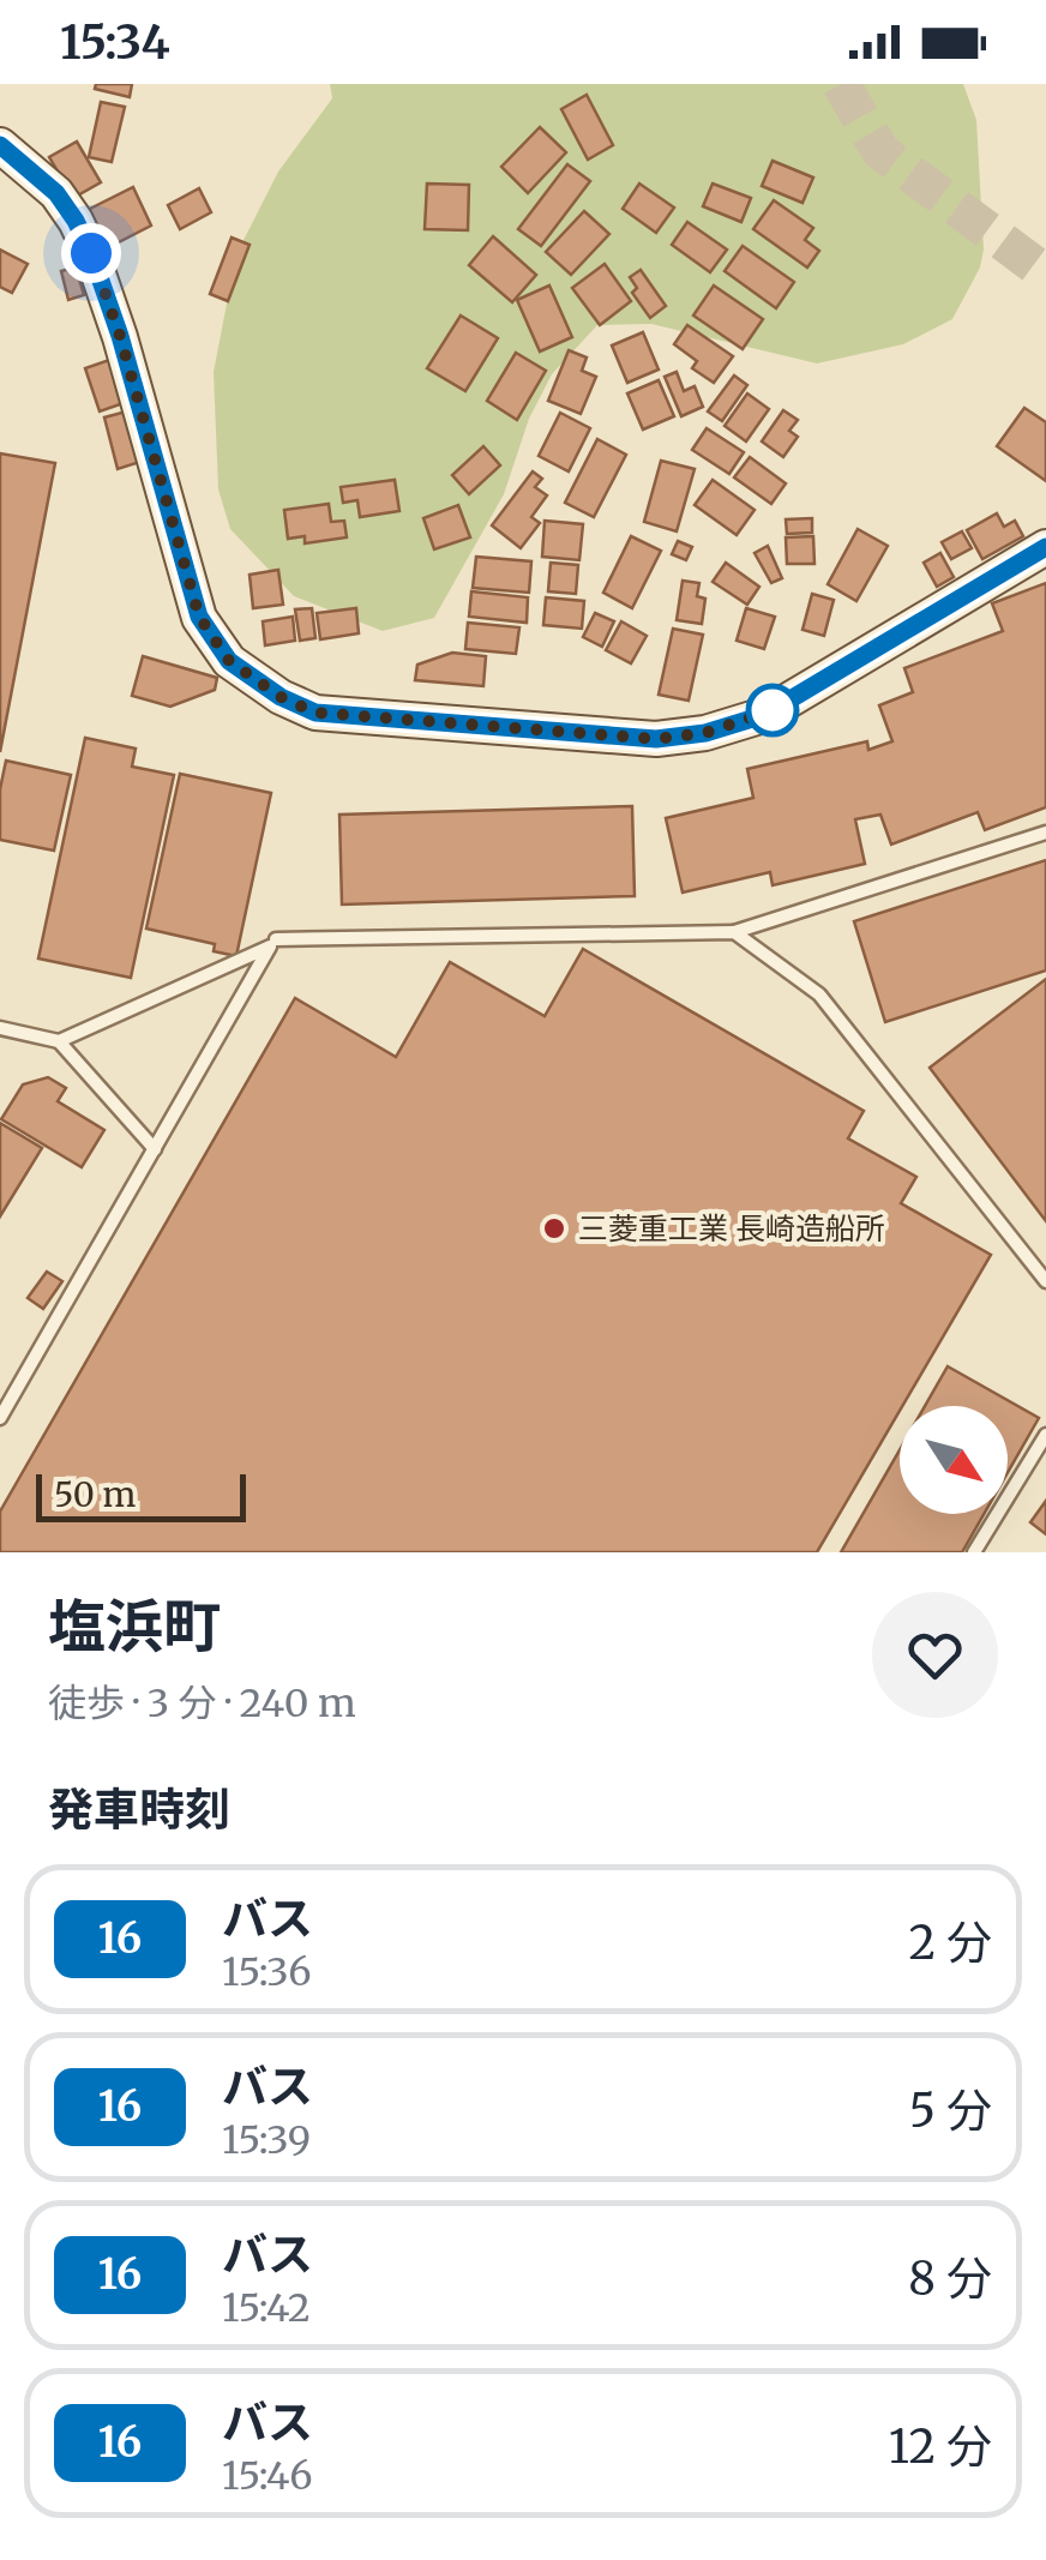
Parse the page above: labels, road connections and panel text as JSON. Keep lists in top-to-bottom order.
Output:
{
  "places": ["三菱重工業 長崎造船所"],
  "lines": ["bus line 16"],
  "scale_bar": "50 m",
  "north": "bottom right",
  "page": {
    "status": "15:34",
    "scale": "50 m",
    "heading": [
      ["塩浜町", "徒歩 · 3 分 · 240 m"],
      "発車時刻"
    ],
    "list": [
      {
        "mark": "16",
        "name": "バス",
        "note": "15:36",
        "value": "2 分"
      },
      {
        "mark": "16",
        "name": "バス",
        "note": "15:39",
        "value": "5 分"
      },
      {
        "mark": "16",
        "name": "バス",
        "note": "15:42",
        "value": "8 分"
      },
      {
        "mark": "16",
        "name": "バス",
        "note": "15:46",
        "value": "12 分"
      }
    ]
  }
}
